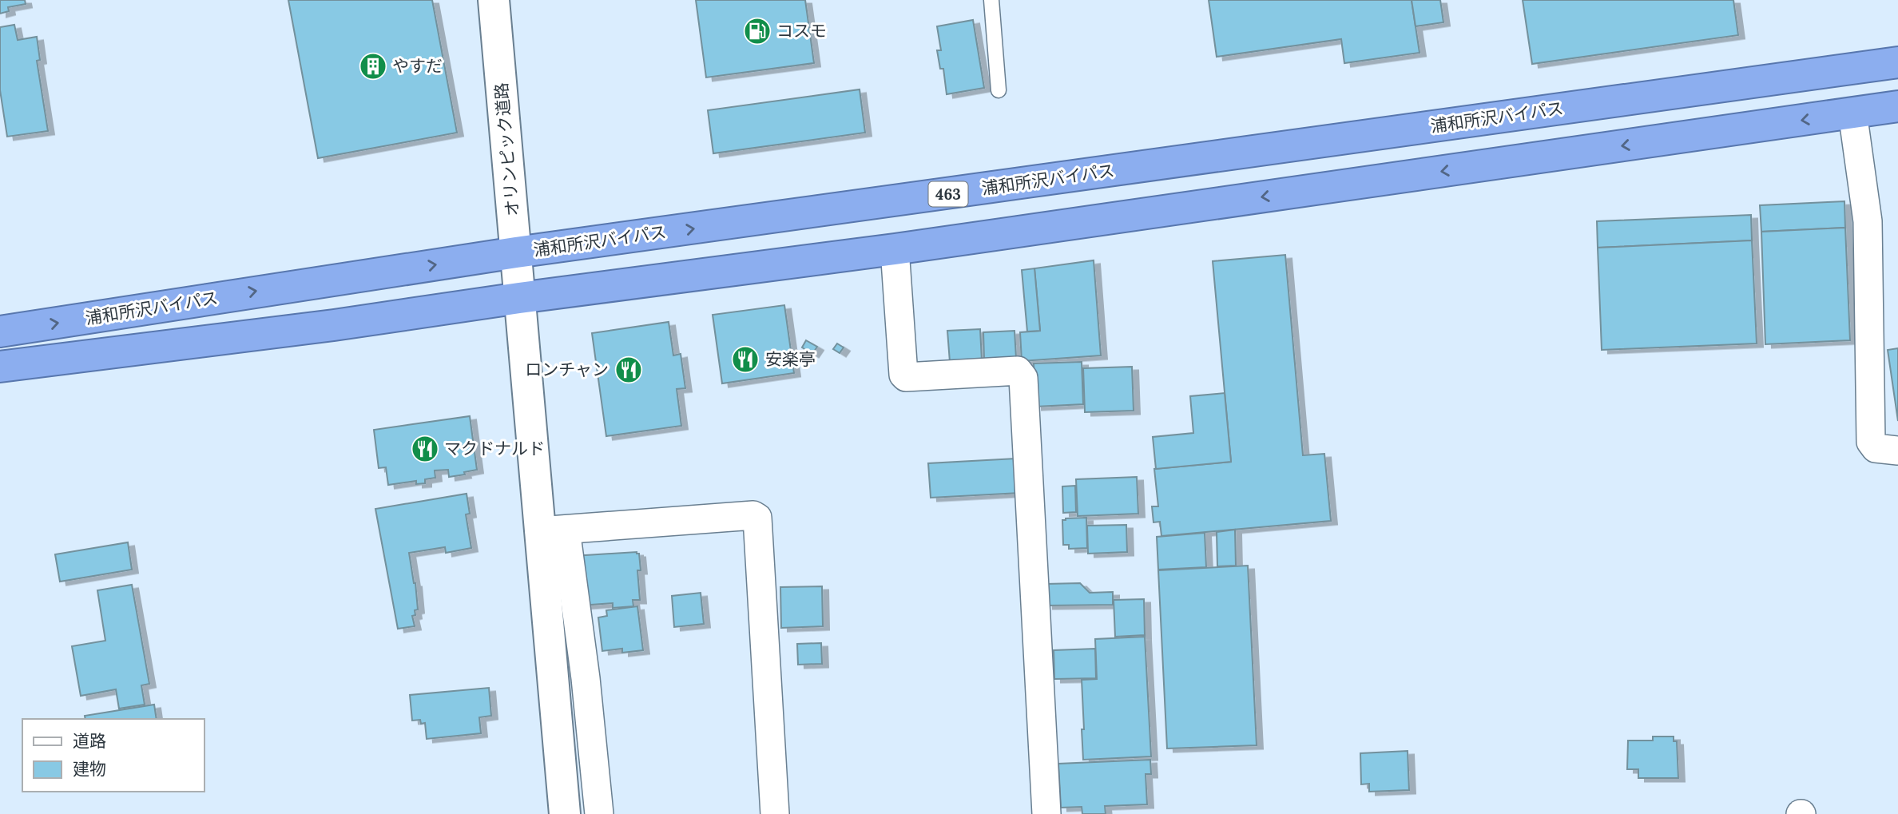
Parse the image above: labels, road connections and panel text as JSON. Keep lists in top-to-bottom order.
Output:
{
  "streets": {
    "highway": ["浦和所沢バイパス", "463"],
    "street": ["オリンピック道路"]
  },
  "crossings": [
    ["浦和所沢バイパス", "オリンピック道路"]
  ],
  "places": {
    "fuel station": ["コスモ"],
    "building": ["やすだ"],
    "restaurant": ["安楽亭", "ロンチャン", "マクドナルド"]
  },
  "legend": ["道路", "建物"]
}
